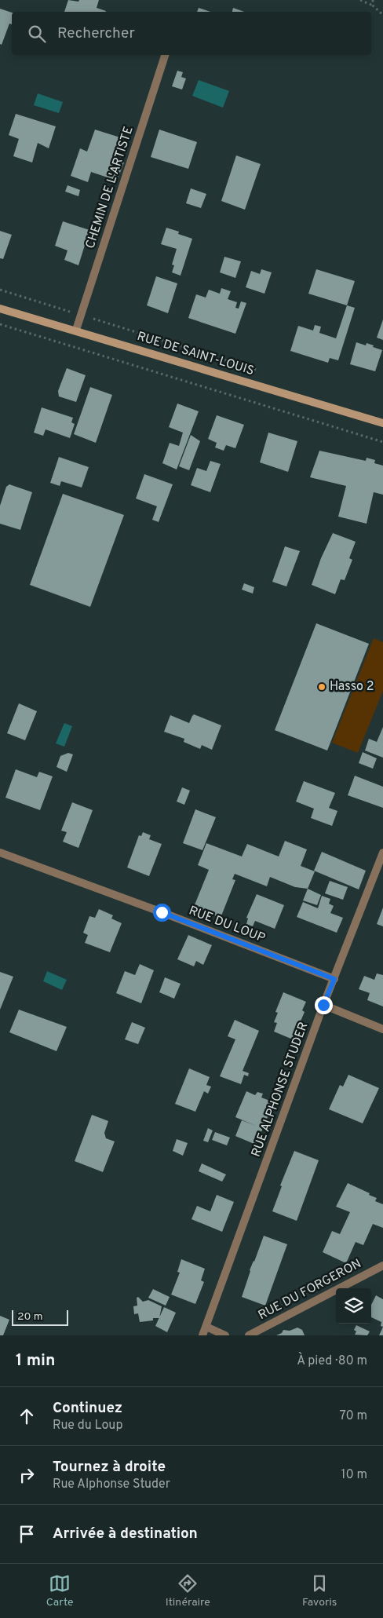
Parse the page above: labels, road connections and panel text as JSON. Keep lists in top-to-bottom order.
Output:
{
  "streets": {
    "main road": ["RUE DE SAINT-LOUIS"],
    "street": [
      "CHEMIN DE L'ARTISTE",
      "RUE DU LOUP",
      "RUE ALPHONSE STUDER",
      "RUE DU FORGERON"
    ]
  },
  "crossings": [
    ["CHEMIN DE L'ARTISTE", "RUE DE SAINT-LOUIS"],
    ["RUE DU LOUP", "RUE ALPHONSE STUDER"]
  ],
  "places": ["Hasso 2"],
  "scale_bar": "20 m",
  "page": {
    "search": "Rechercher",
    "scale": "20 m",
    "heading": ["1 min", "À pied · 80 m"],
    "list": [
      ["Continuez", "Rue du Loup", "70 m"],
      ["Tournez à droite", "Rue Alphonse Studer", "10 m"],
      "Arrivée à destination"
    ],
    "nav": ["Carte", "Itinéraire", "Favoris"]
  }
}
